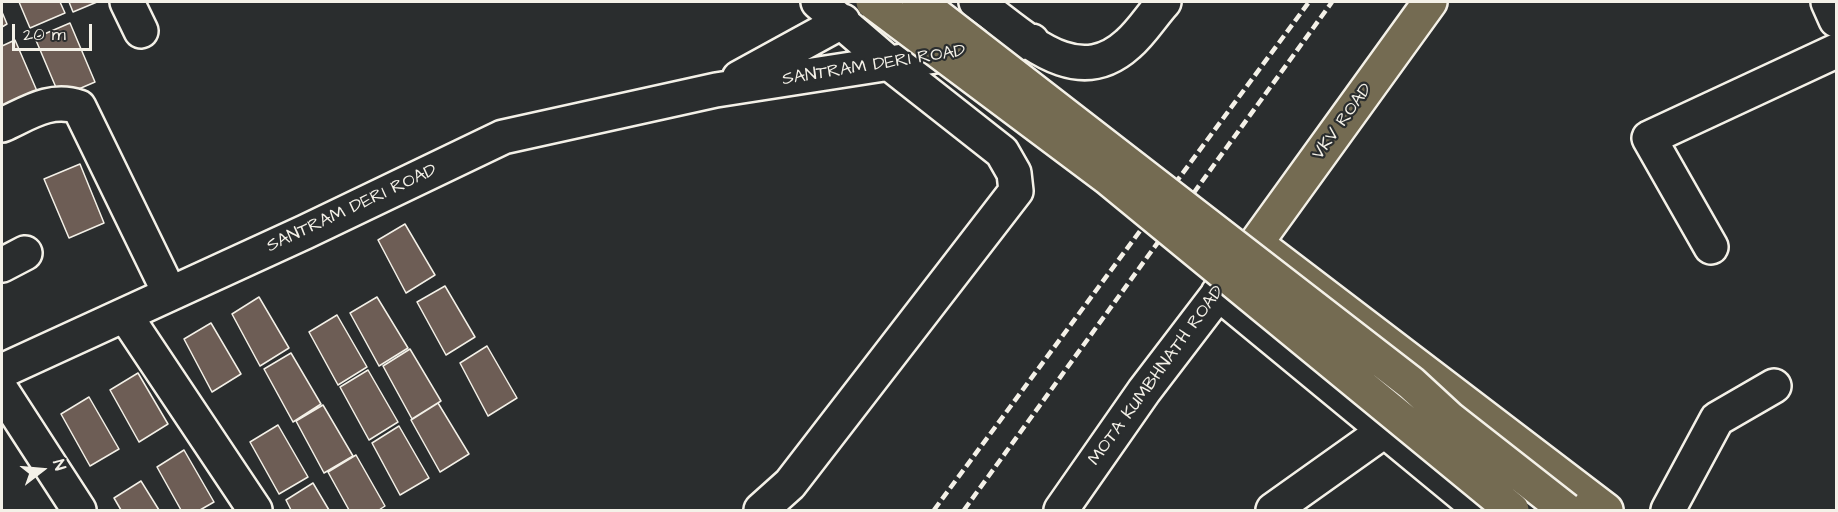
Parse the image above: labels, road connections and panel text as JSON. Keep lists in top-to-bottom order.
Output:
{
  "streets": {
    "main road": ["VKV ROAD"],
    "street": ["SANTRAM DERI ROAD", "MOTA KUMBHNATH ROAD"]
  },
  "crossings": [
    ["VKV ROAD", "MOTA KUMBHNATH ROAD"]
  ],
  "scale_bar": "20 m",
  "north": "right"
}
